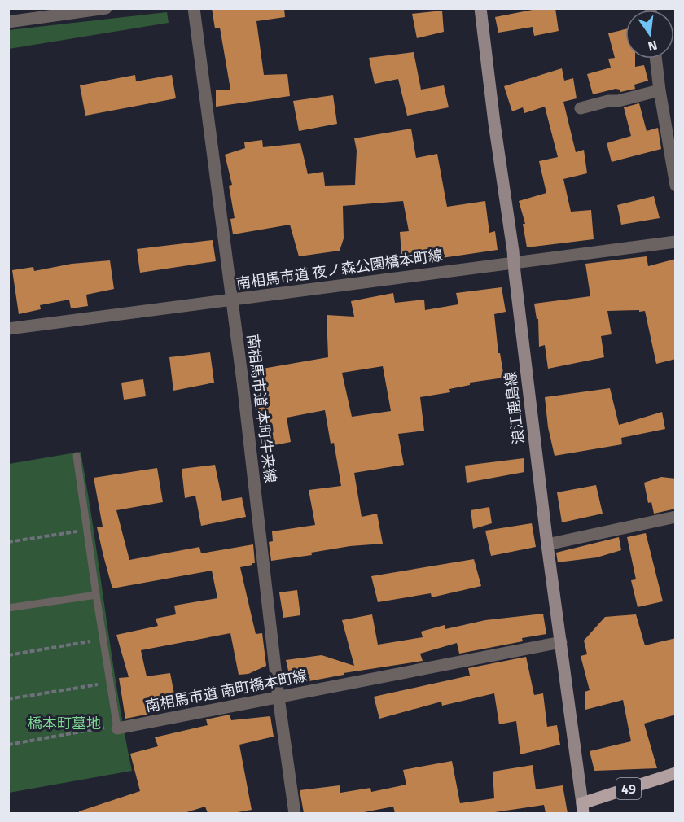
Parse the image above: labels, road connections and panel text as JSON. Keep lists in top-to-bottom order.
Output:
{
  "streets": {
    "main road": ["浪江鹿島線", "49"],
    "street": ["南相馬市道 夜ノ森公園橋本町線", "南相馬市道 本町牛来線", "南相馬市道 南町橋本町線"]
  },
  "crossings": [
    ["南相馬市道 夜ノ森公園橋本町線", "浪江鹿島線"],
    ["南相馬市道 夜ノ森公園橋本町線", "南相馬市道 本町牛来線"],
    ["浪江鹿島線", "南相馬市道 南町橋本町線"],
    ["浪江鹿島線", "49"],
    ["南相馬市道 本町牛来線", "南相馬市道 南町橋本町線"]
  ],
  "parks": ["橋本町墓地"],
  "north": "bottom"
}
